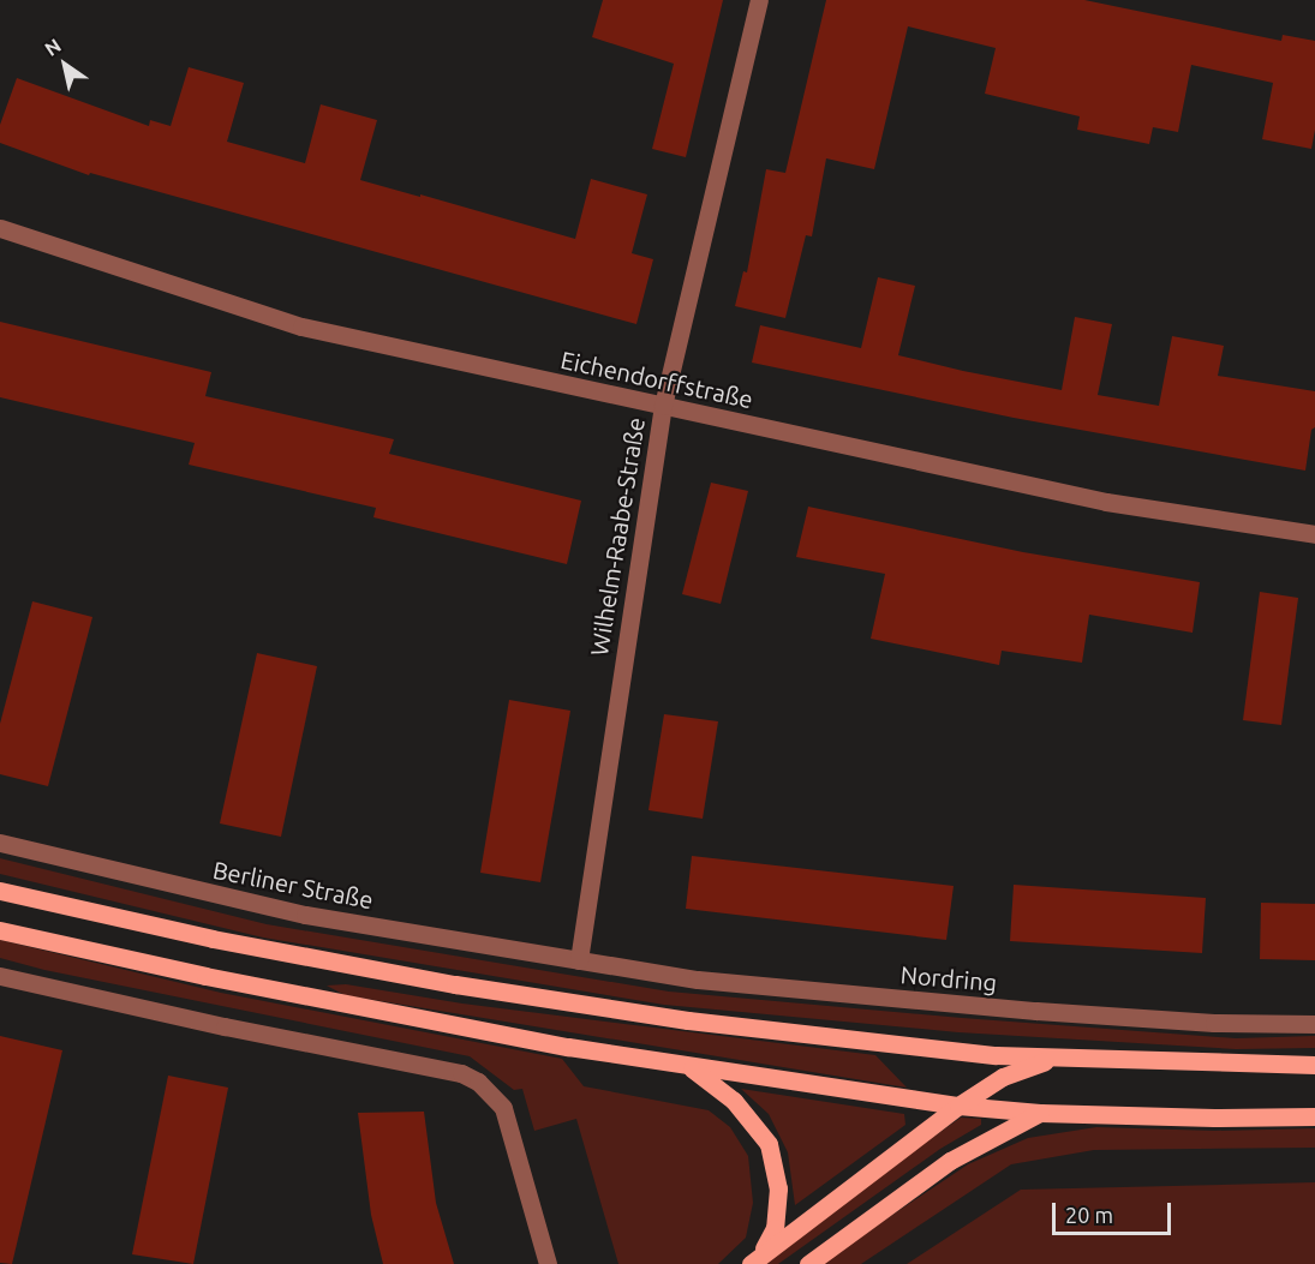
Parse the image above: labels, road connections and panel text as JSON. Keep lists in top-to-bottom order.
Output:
{
  "streets": {
    "street": [
      "Eichendorffstraße",
      "Wilhelm-Raabe-Straße",
      "Berliner Straße",
      "Nordring"
    ]
  },
  "crossings": [
    ["Eichendorffstraße", "Wilhelm-Raabe-Straße"],
    ["Wilhelm-Raabe-Straße", "Berliner Straße"],
    ["Wilhelm-Raabe-Straße", "Nordring"],
    ["Berliner Straße", "Nordring"]
  ],
  "scale_bar": "20 m",
  "north": "top left"
}
